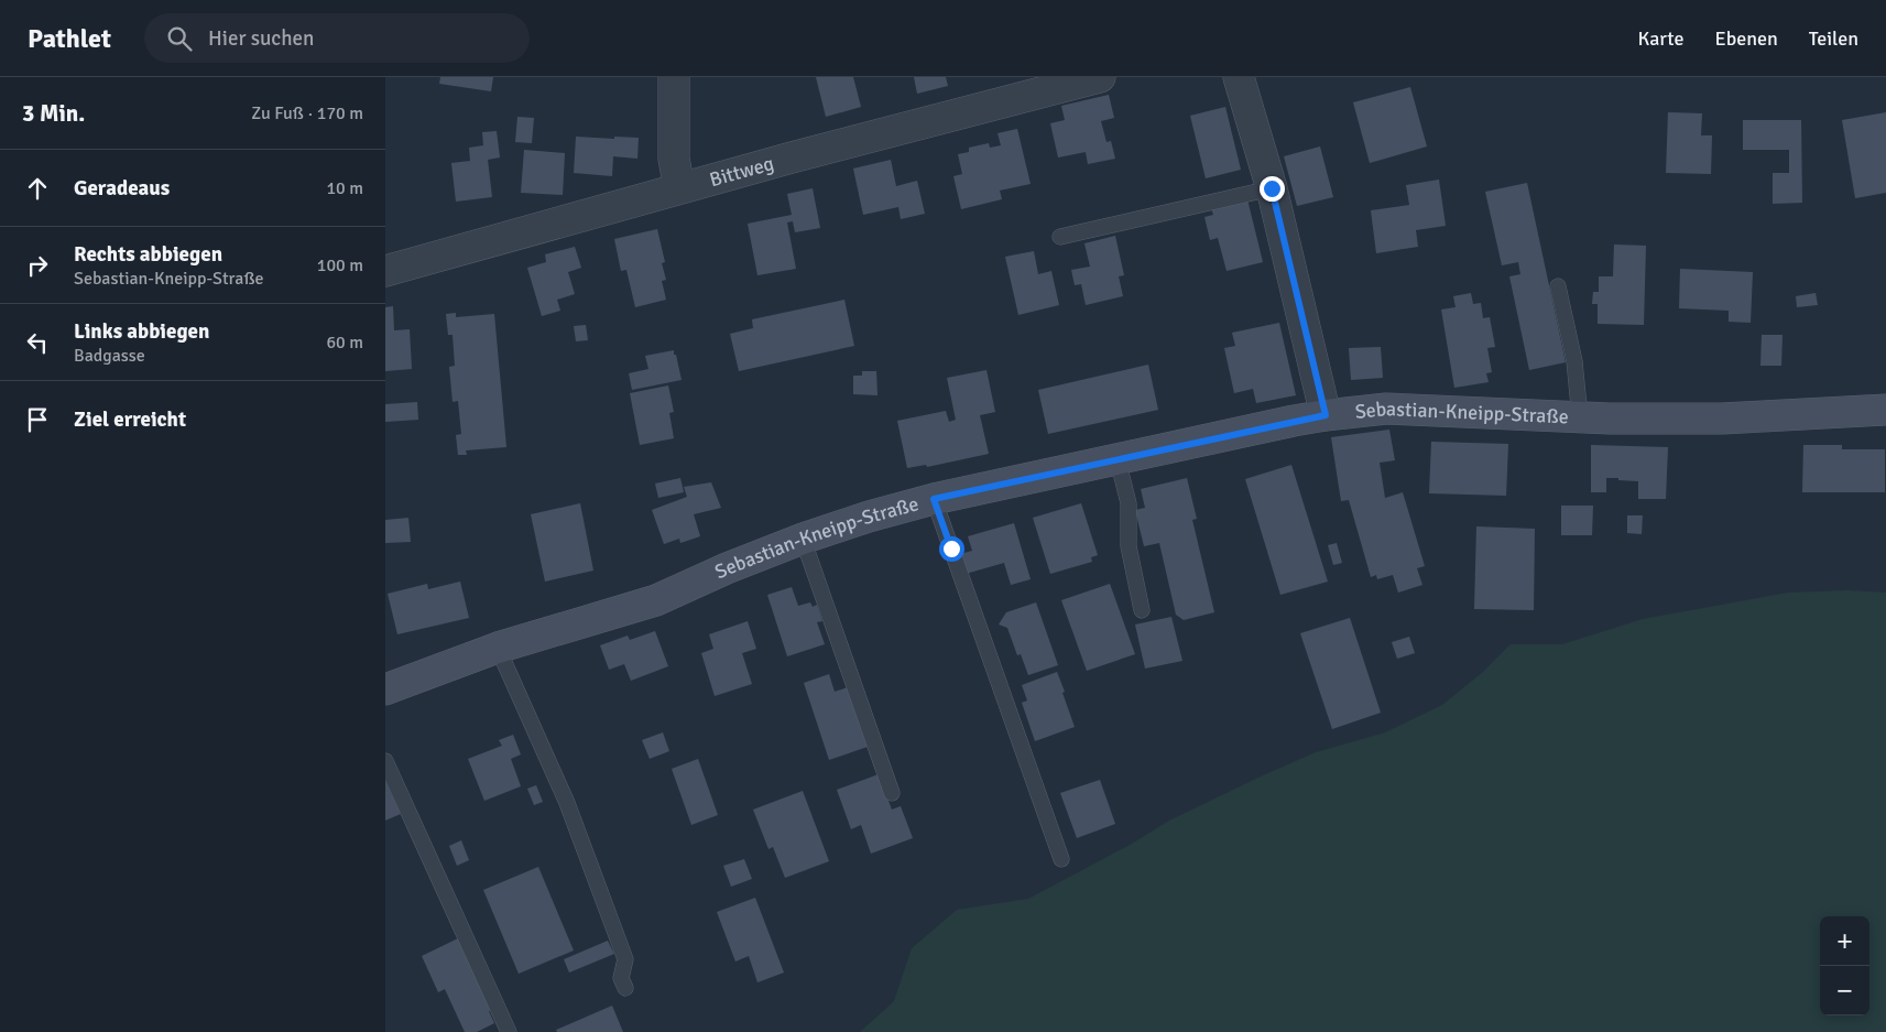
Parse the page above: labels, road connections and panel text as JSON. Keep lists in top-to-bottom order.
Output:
{
  "streets": {
    "main road": ["Sebastian-Kneipp-Straße"],
    "street": ["Bittweg"]
  },
  "page": {
    "header": "Pathlet",
    "search": "Hier suchen",
    "nav": ["Karte", "Ebenen", "Teilen"],
    "heading": ["3 Min.", "Zu Fuß · 170 m"],
    "list": [
      ["Geradeaus", "10 m"],
      ["Rechts abbiegen", "Sebastian-Kneipp-Straße", "100 m"],
      ["Links abbiegen", "Badgasse", "60 m"],
      "Ziel erreicht"
    ],
    "map_buttons": ["+", "−"]
  }
}
